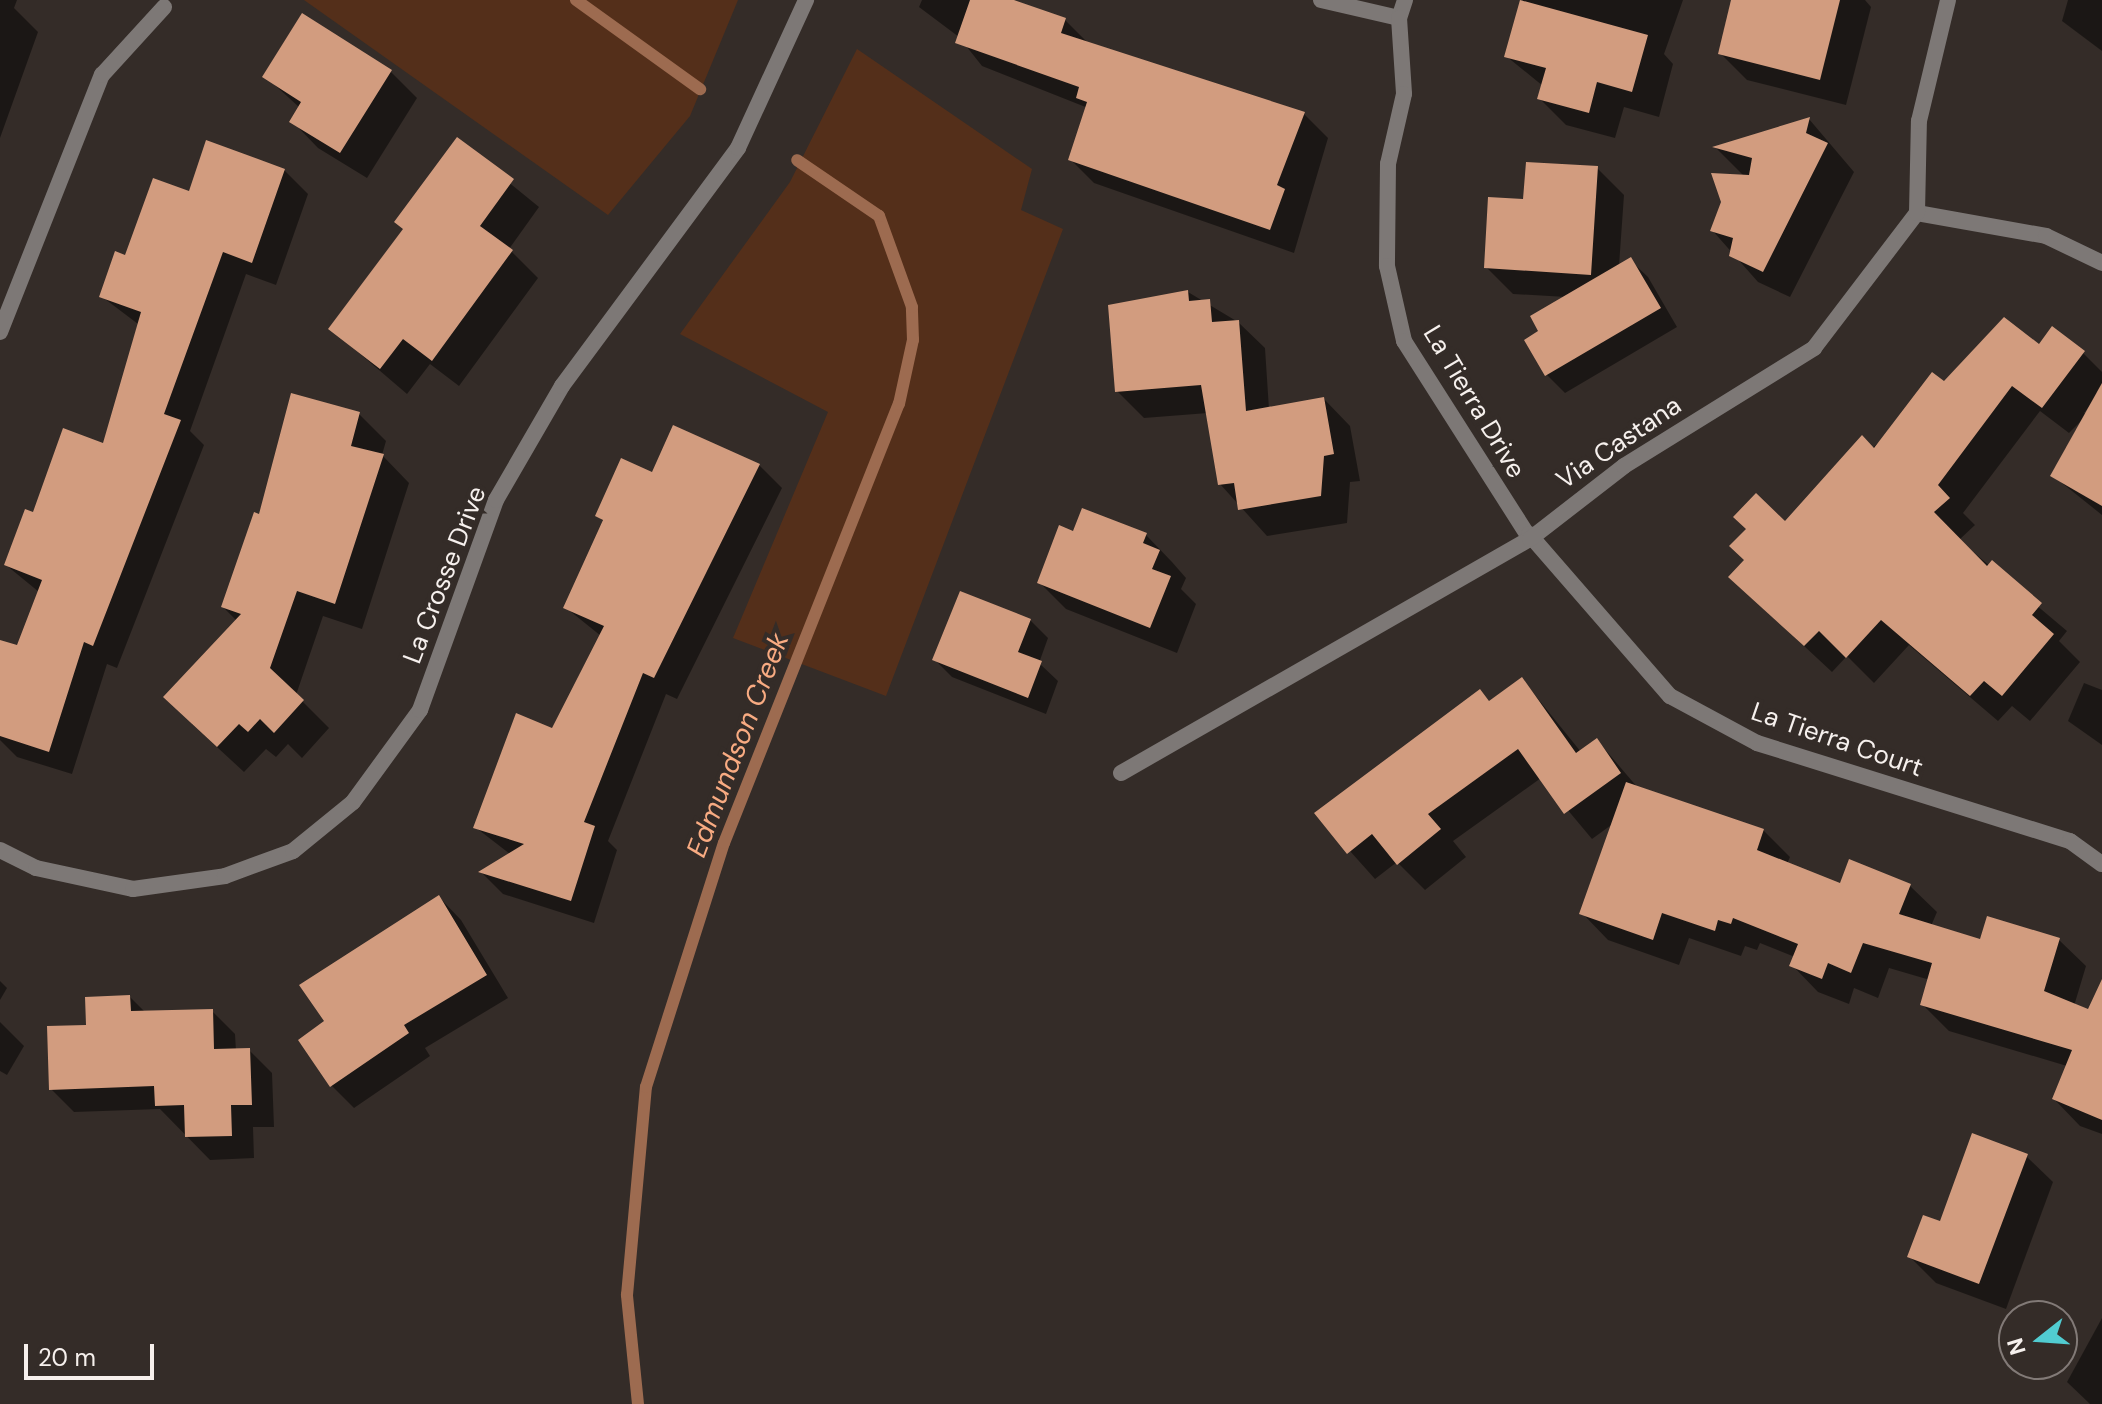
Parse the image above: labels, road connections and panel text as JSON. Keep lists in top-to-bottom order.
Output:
{
  "streets": {
    "street": [
      "La Tierra Drive",
      "Via Castana",
      "La Crosse Drive",
      "La Tierra Court"
    ]
  },
  "crossings": [
    ["La Tierra Drive", "Via Castana"],
    ["La Tierra Drive", "La Tierra Court"],
    ["Via Castana", "La Tierra Court"]
  ],
  "water": ["Edmundson Creek"],
  "scale_bar": "20 m",
  "north": "left"
}
